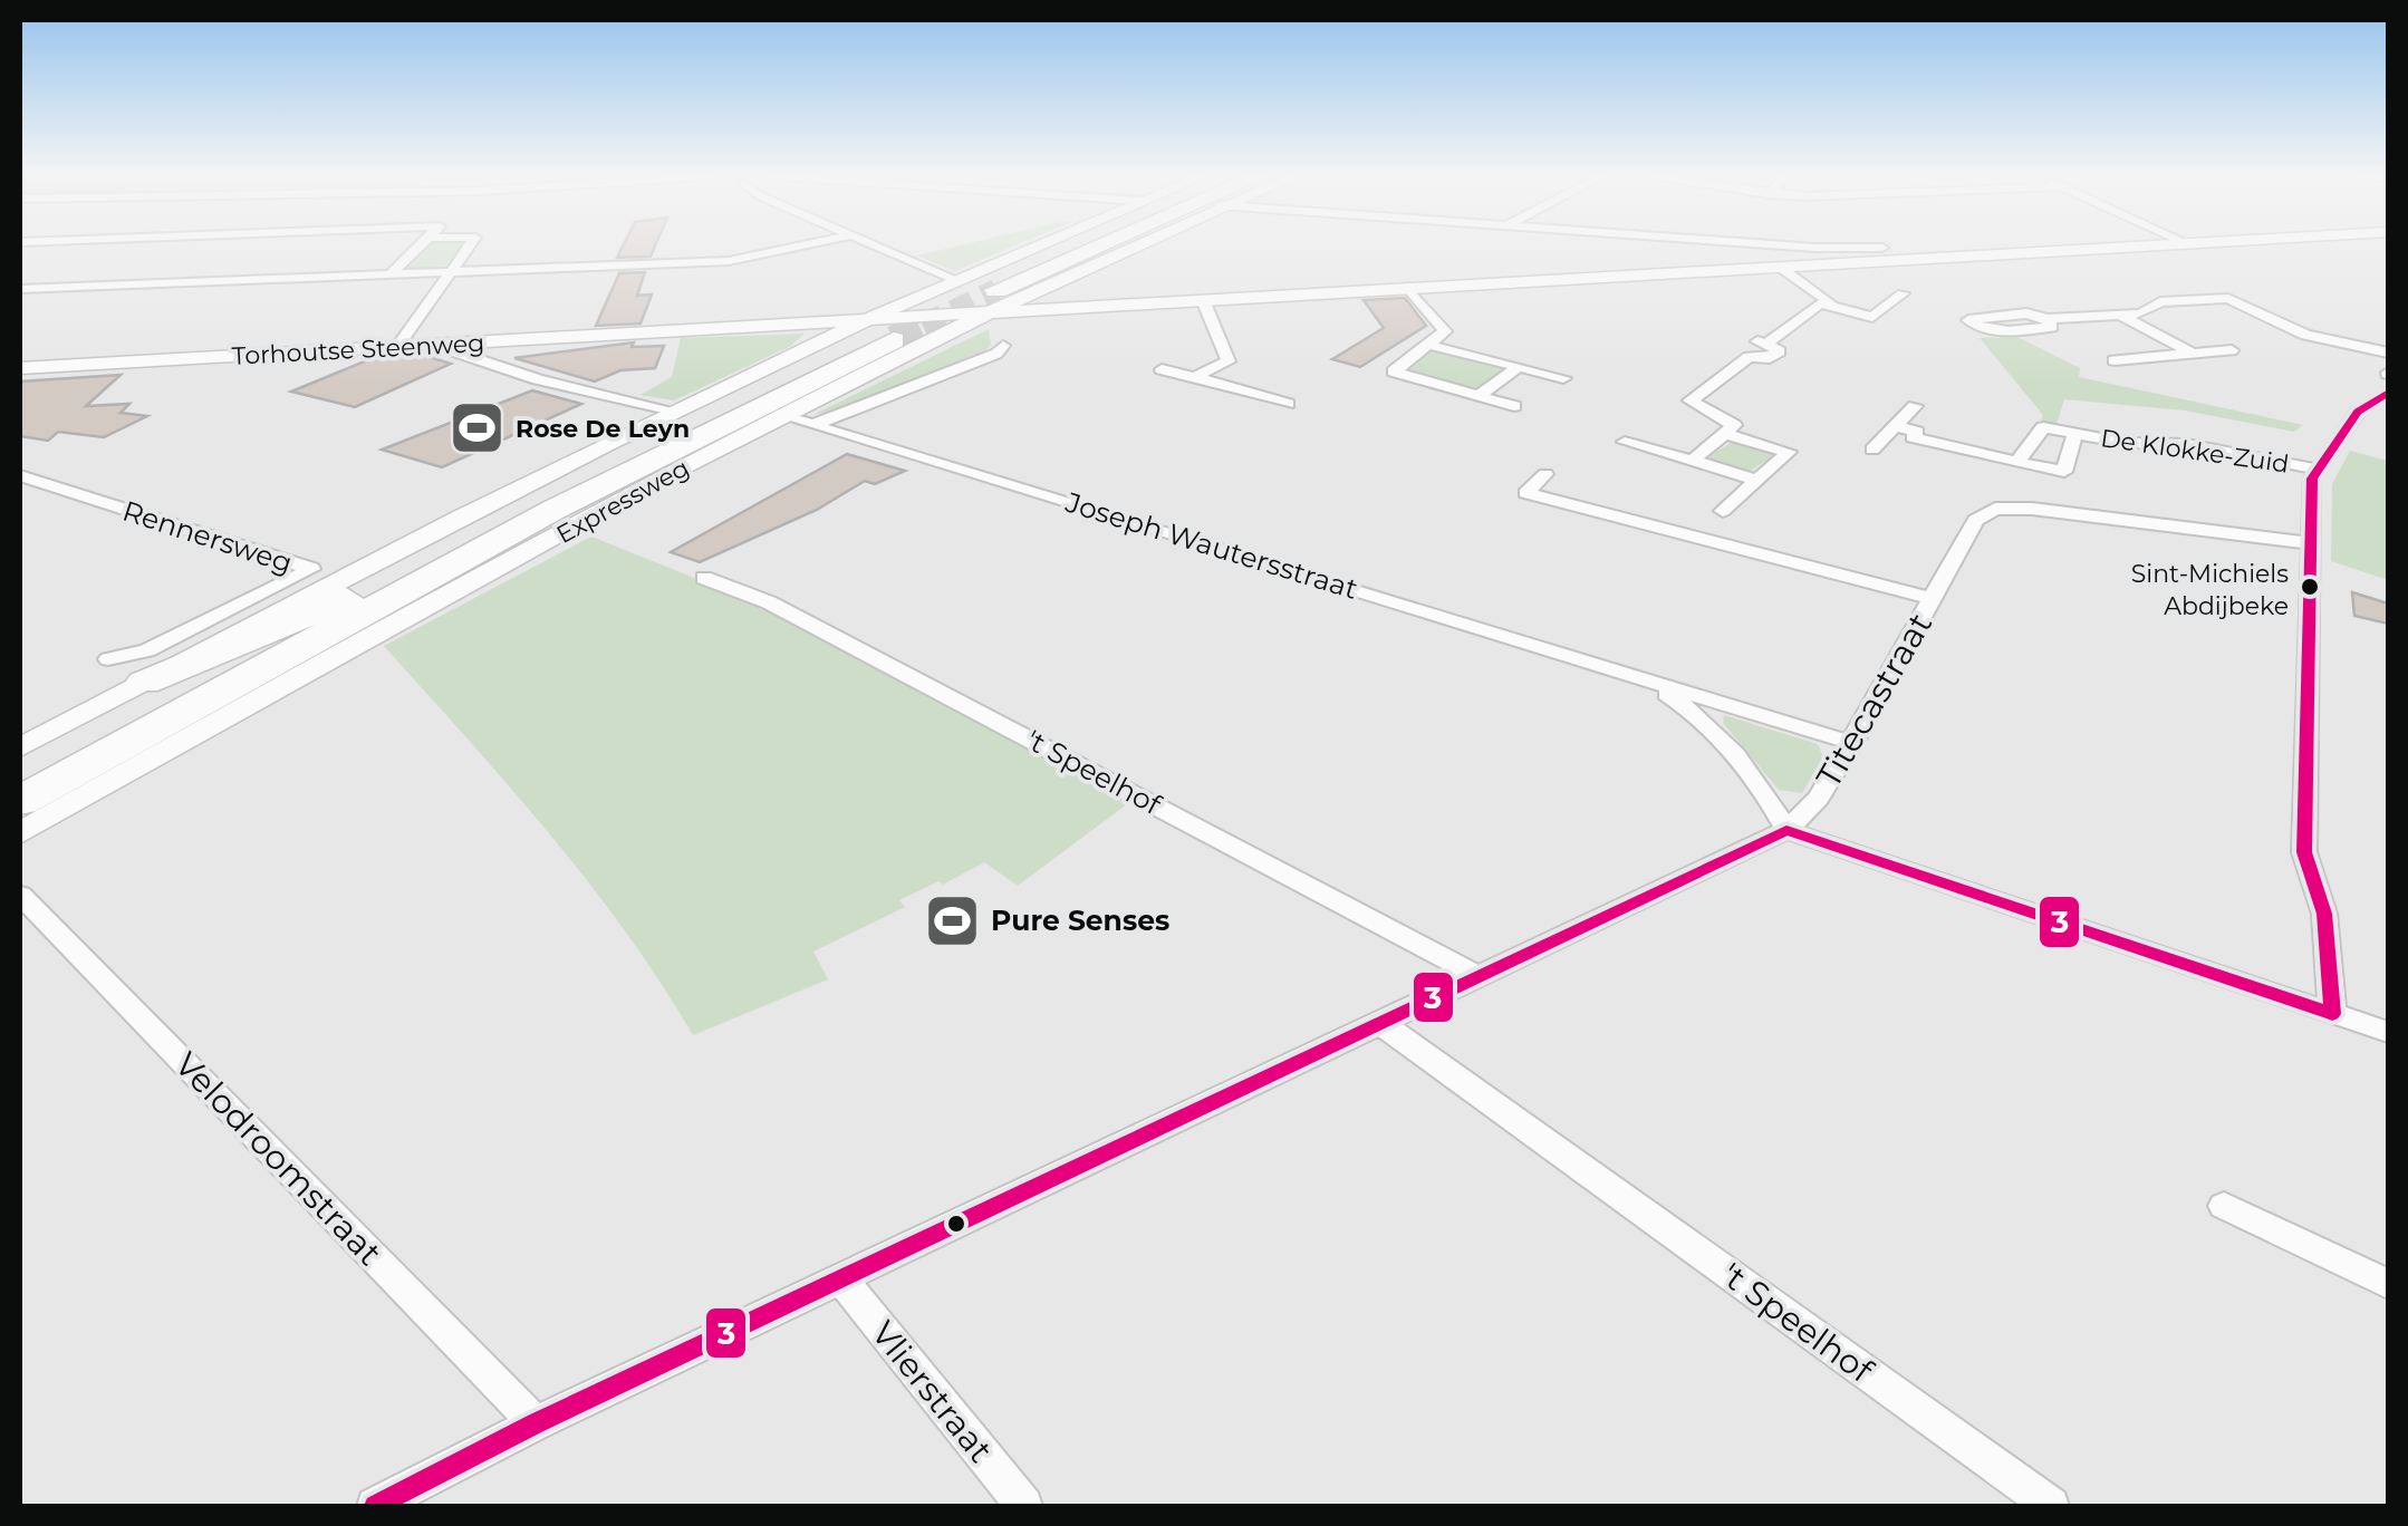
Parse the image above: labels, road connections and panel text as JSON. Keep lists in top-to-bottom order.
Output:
{
  "streets": {
    "highway": ["Expressweg"],
    "main road": ["Torhoutse Steenweg"],
    "street": [
      "De Klokke-Zuid",
      "Rennersweg",
      "Joseph Wautersstraat",
      "Titecastraat",
      "'t Speelhof",
      "Velodroomstraat",
      "Vlierstraat"
    ]
  },
  "crossings": [
    ["Torhoutse Steenweg", "Expressweg"],
    ["Expressweg", "Joseph Wautersstraat"],
    ["Joseph Wautersstraat", "Titecastraat"],
    ["Titecastraat", "'t Speelhof"],
    ["Titecastraat", "Velodroomstraat"],
    ["Titecastraat", "Vlierstraat"]
  ],
  "places": {
    "sports": ["Rose De Leyn", "Pure Senses"],
    "other": ["Sint-Michiels Abdijbeke"]
  },
  "lines": ["transit line 3"]
}
